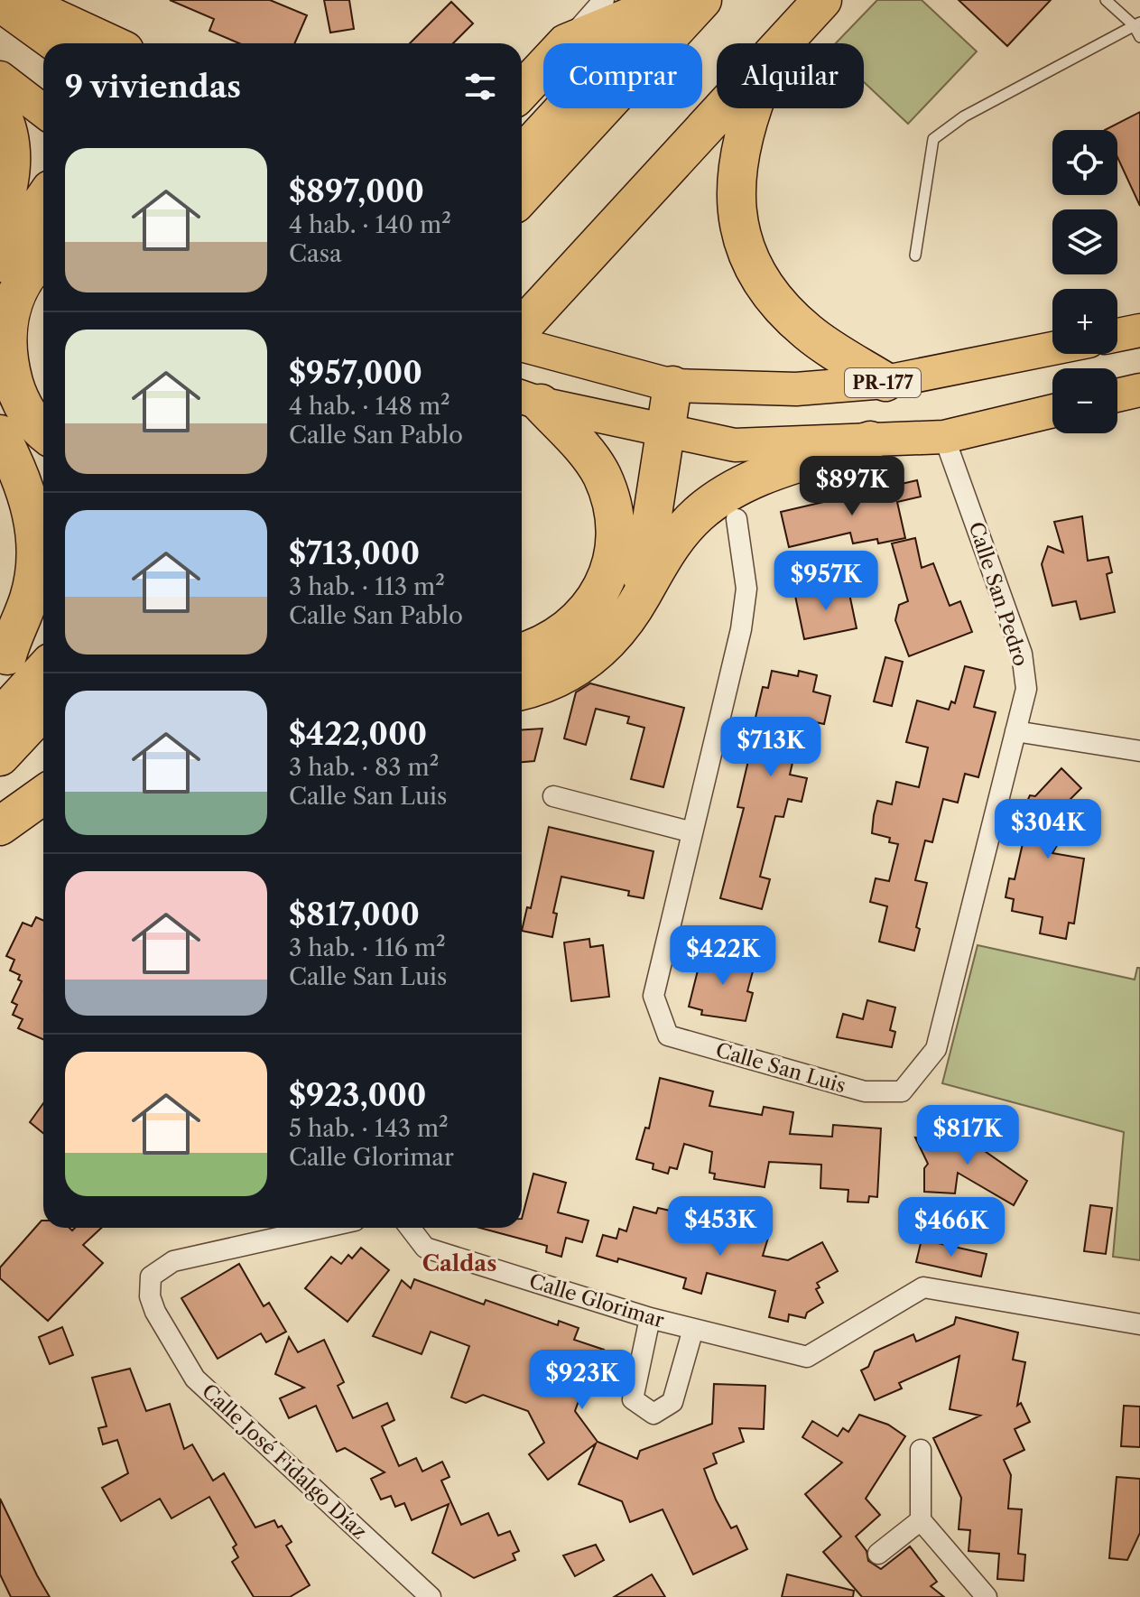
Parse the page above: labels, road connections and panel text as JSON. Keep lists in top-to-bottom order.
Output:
{
  "streets": {
    "main road": ["PR-177"],
    "street": [
      "Calle San Pedro",
      "Calle San Luis",
      "Calle Glorimar",
      "Calle José Fidalgo Díaz"
    ]
  },
  "crossings": [
    ["Calle San Pedro", "Calle San Luis"]
  ],
  "districts": ["Caldas"],
  "page": {
    "chip": ["Comprar", "Alquilar"],
    "heading": "9 viviendas",
    "map_buttons": ["+", "−"],
    "list": [
      {
        "name": "$897,000",
        "note": "4 hab. · 140 m² · Casa"
      },
      {
        "name": "$957,000",
        "note": "4 hab. · 148 m² · Calle San Pablo"
      },
      {
        "name": "$713,000",
        "note": "3 hab. · 113 m² · Calle San Pablo"
      },
      {
        "name": "$422,000",
        "note": "3 hab. · 83 m² · Calle San Luis"
      },
      {
        "name": "$817,000",
        "note": "3 hab. · 116 m² · Calle San Luis"
      },
      {
        "name": "$923,000",
        "note": "5 hab. · 143 m² · Calle Glorimar"
      }
    ],
    "price": [
      "$897K",
      "$957K",
      "$713K",
      "$304K",
      "$422K",
      "$817K",
      "$453K",
      "$466K",
      "$923K"
    ]
  }
}
